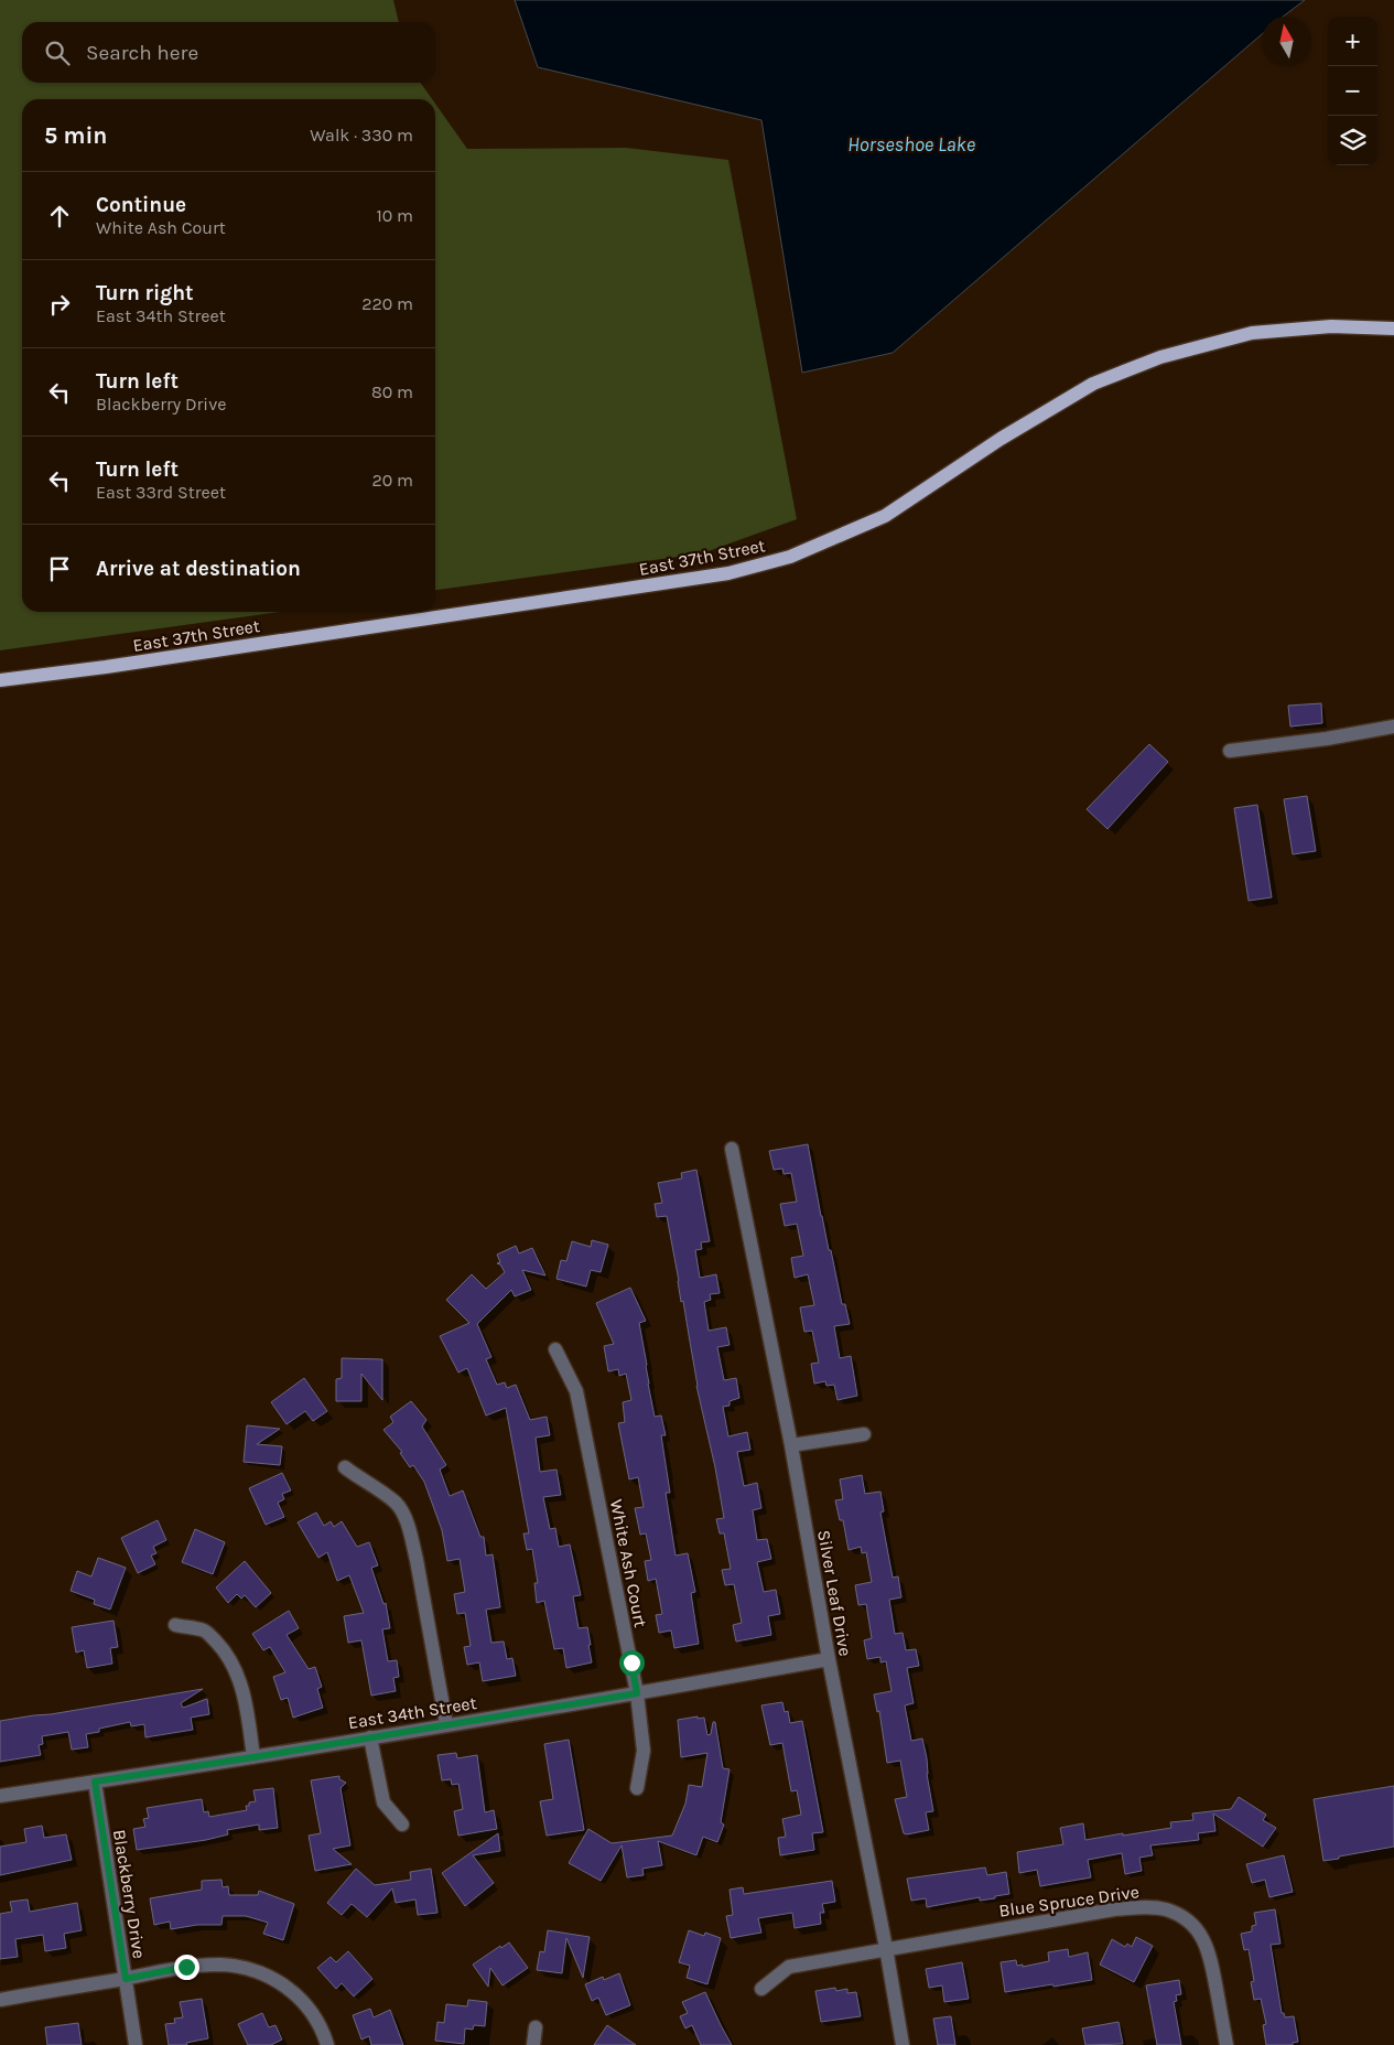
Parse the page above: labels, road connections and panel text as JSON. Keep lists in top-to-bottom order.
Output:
{
  "streets": {
    "main road": ["East 37th Street"],
    "street": [
      "White Ash Court",
      "Silver Leaf Drive",
      "East 34th Street",
      "Blackberry Drive",
      "Blue Spruce Drive"
    ]
  },
  "crossings": [
    ["White Ash Court", "East 34th Street"],
    ["Silver Leaf Drive", "East 34th Street"],
    ["Silver Leaf Drive", "Blue Spruce Drive"],
    ["East 34th Street", "Blackberry Drive"]
  ],
  "water": ["Horseshoe Lake"],
  "north": "top",
  "page": {
    "map_buttons": ["+", "−"],
    "search": "Search here",
    "heading": ["5 min", "Walk · 330 m"],
    "list": [
      ["Continue", "White Ash Court", "10 m"],
      ["Turn right", "East 34th Street", "220 m"],
      ["Turn left", "Blackberry Drive", "80 m"],
      ["Turn left", "East 33rd Street", "20 m"],
      "Arrive at destination"
    ]
  }
}
